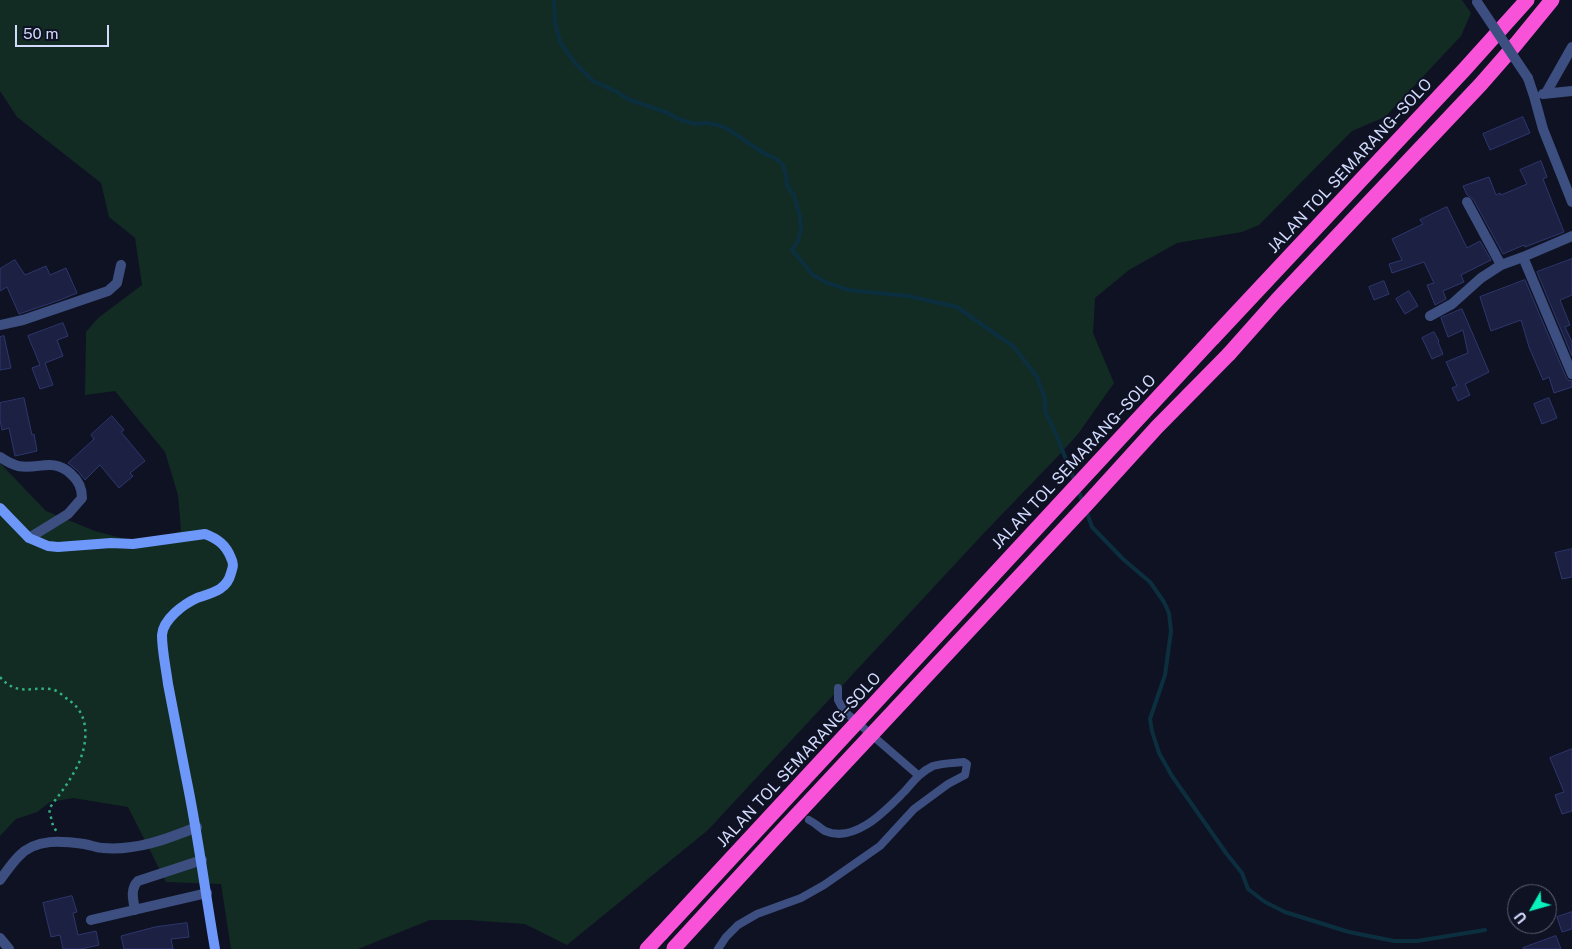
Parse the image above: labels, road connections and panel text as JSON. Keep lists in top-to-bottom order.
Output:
{
  "streets": {
    "highway": ["JALAN TOL SEMARANG–SOLO"]
  },
  "scale_bar": "50 m",
  "north": "bottom left"
}
